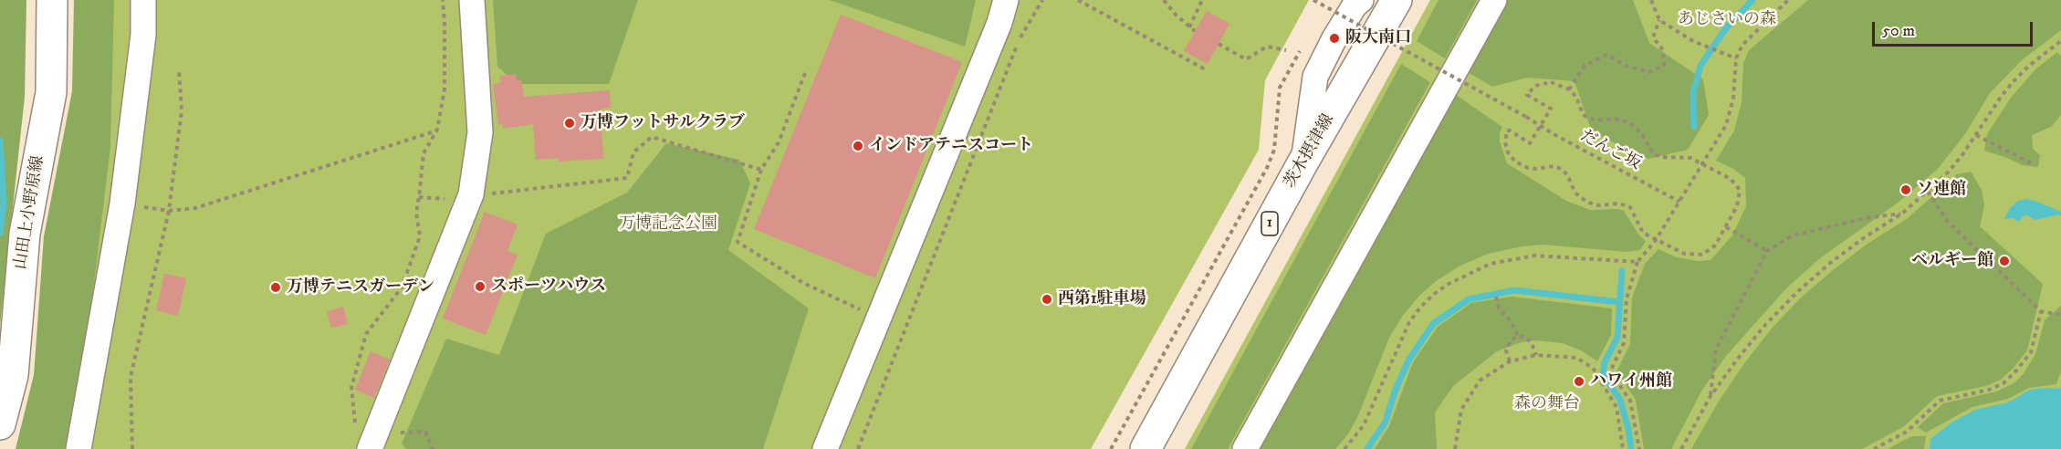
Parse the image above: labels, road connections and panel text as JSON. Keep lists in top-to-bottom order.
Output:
{
  "streets": {
    "main road": ["茨木摂津線", "山田上小野原線", "1"],
    "path": ["だんご坂"]
  },
  "parks": ["あじさいの森", "万博記念公園", "森の舞台"],
  "places": [
    "阪大南口",
    "万博フットサルクラブ",
    "インドアテニスコート",
    "ソ連館",
    "ベルギー館",
    "スポーツハウス",
    "万博テニスガーデン",
    "西第1駐車場",
    "ハワイ州館"
  ],
  "scale_bar": "50 m"
}
